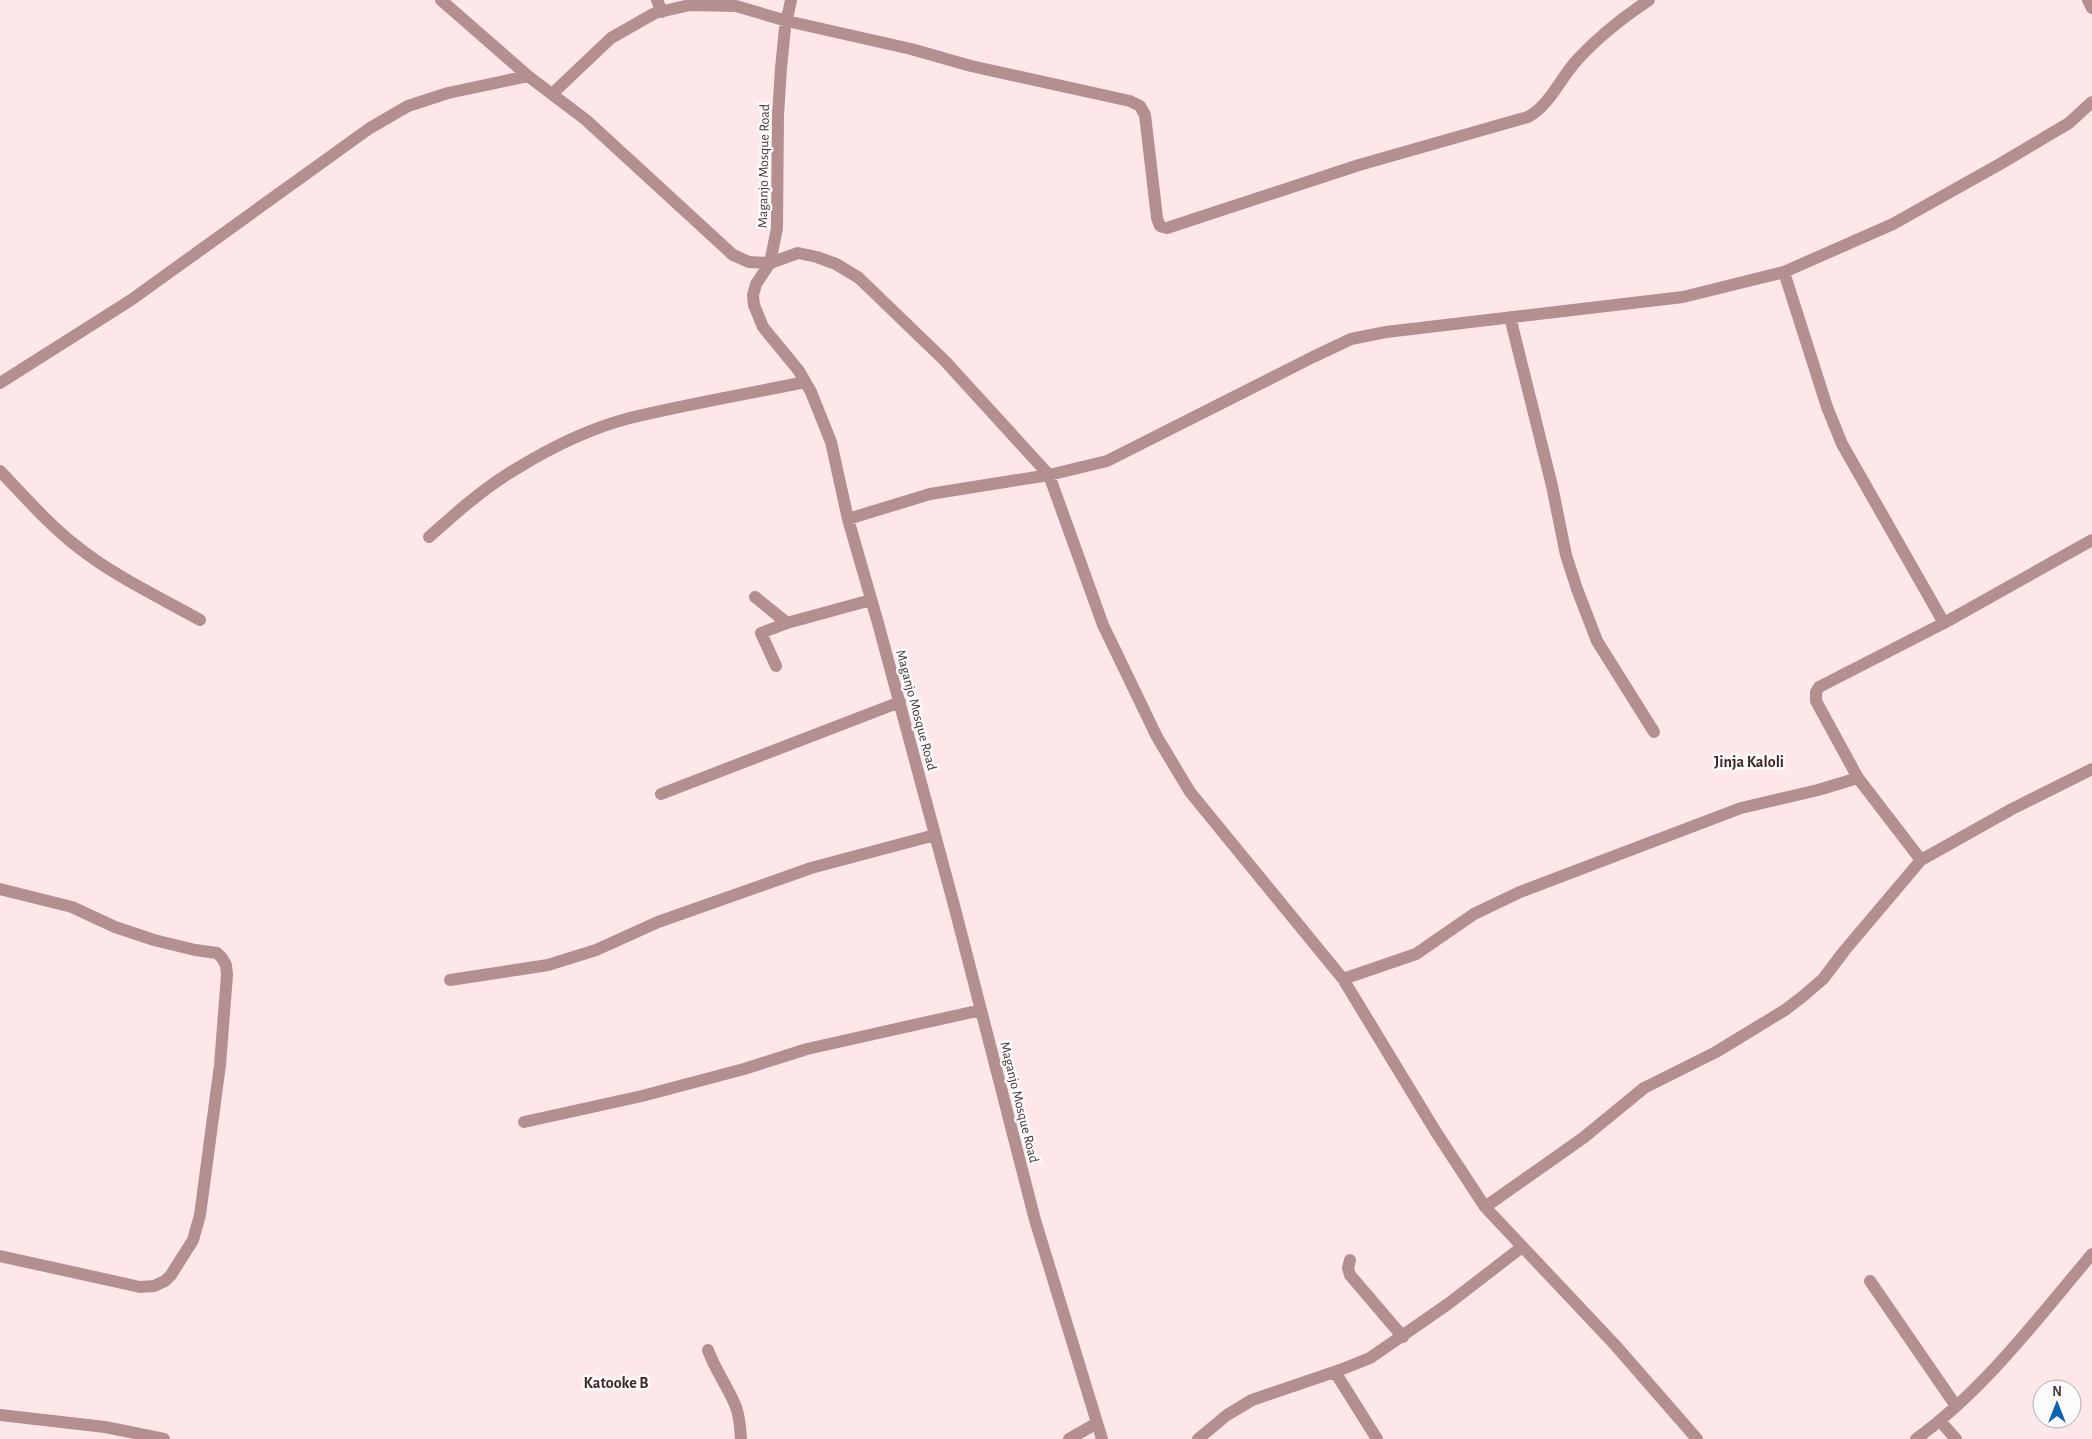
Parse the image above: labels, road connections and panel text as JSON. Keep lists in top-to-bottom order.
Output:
{
  "streets": {
    "street": ["Maganjo Mosque Road"]
  },
  "districts": ["Jinja Kaloli", "Katooke B"],
  "north": "top"
}
